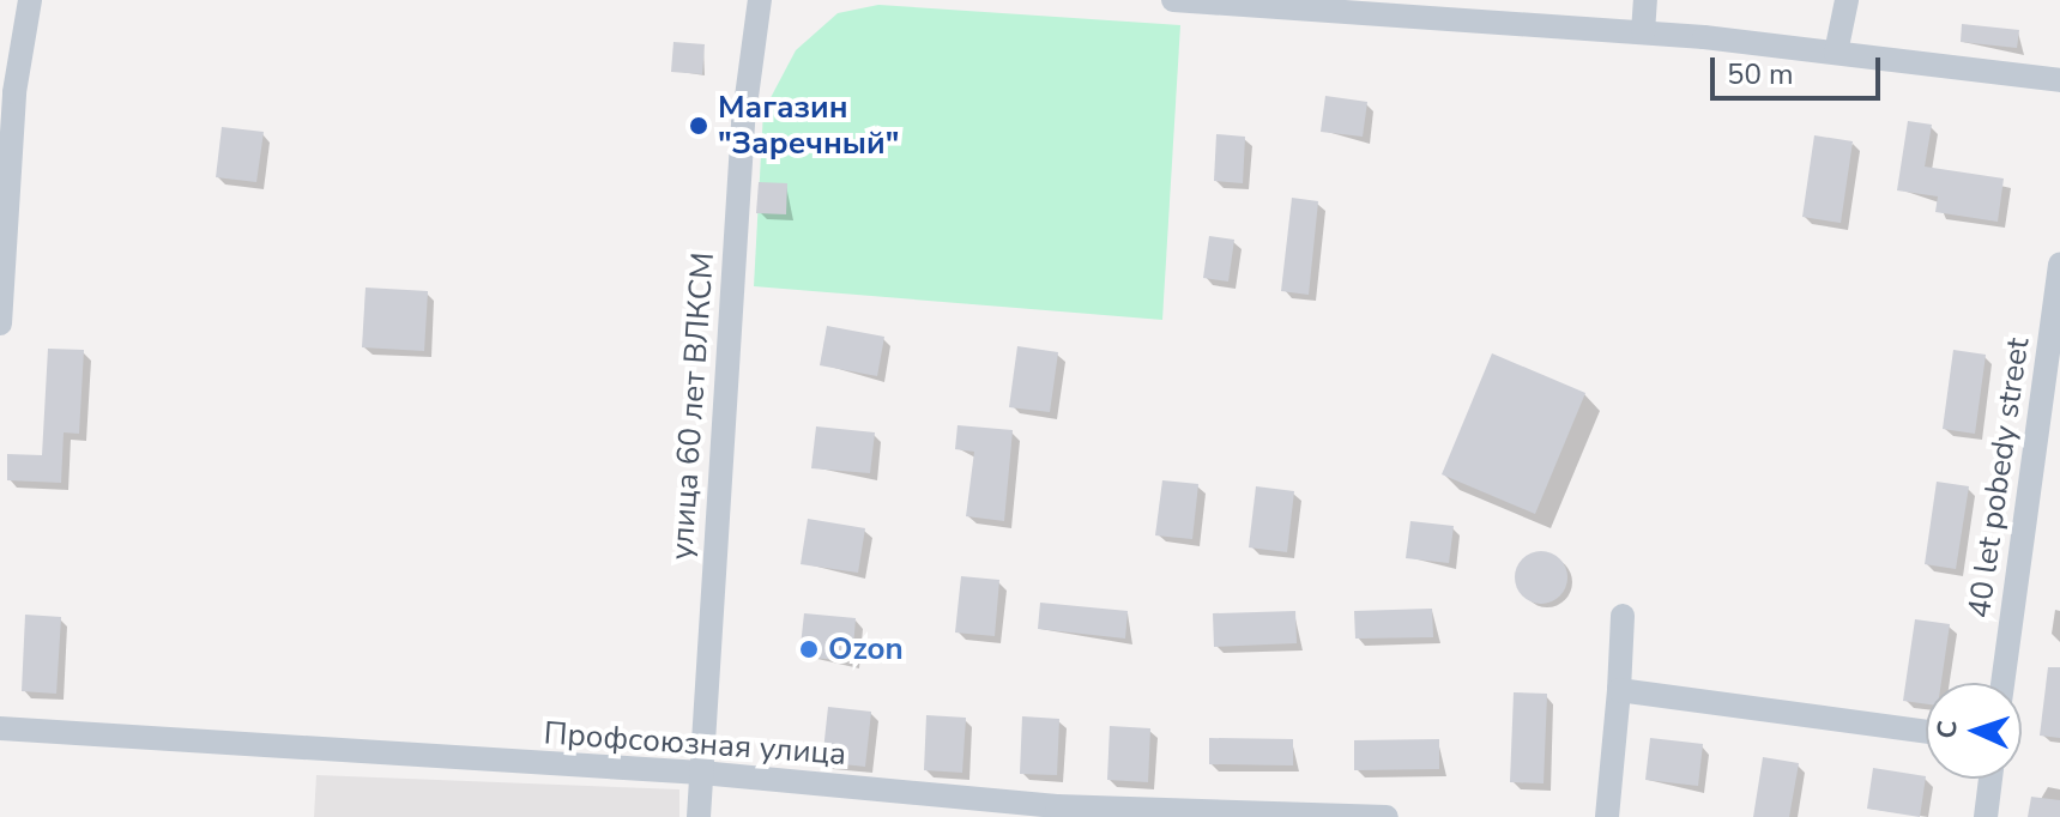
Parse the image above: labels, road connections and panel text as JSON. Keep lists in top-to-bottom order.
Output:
{
  "streets": {
    "street": ["улица 60 лет ВЛКСМ", "40 let pobedy street", "Профсоюзная улица"]
  },
  "crossings": [
    ["улица 60 лет ВЛКСМ", "Профсоюзная улица"]
  ],
  "places": ["Магазин \"Заречный\"", "Ozon"],
  "scale_bar": "50 m",
  "north": "left"
}
